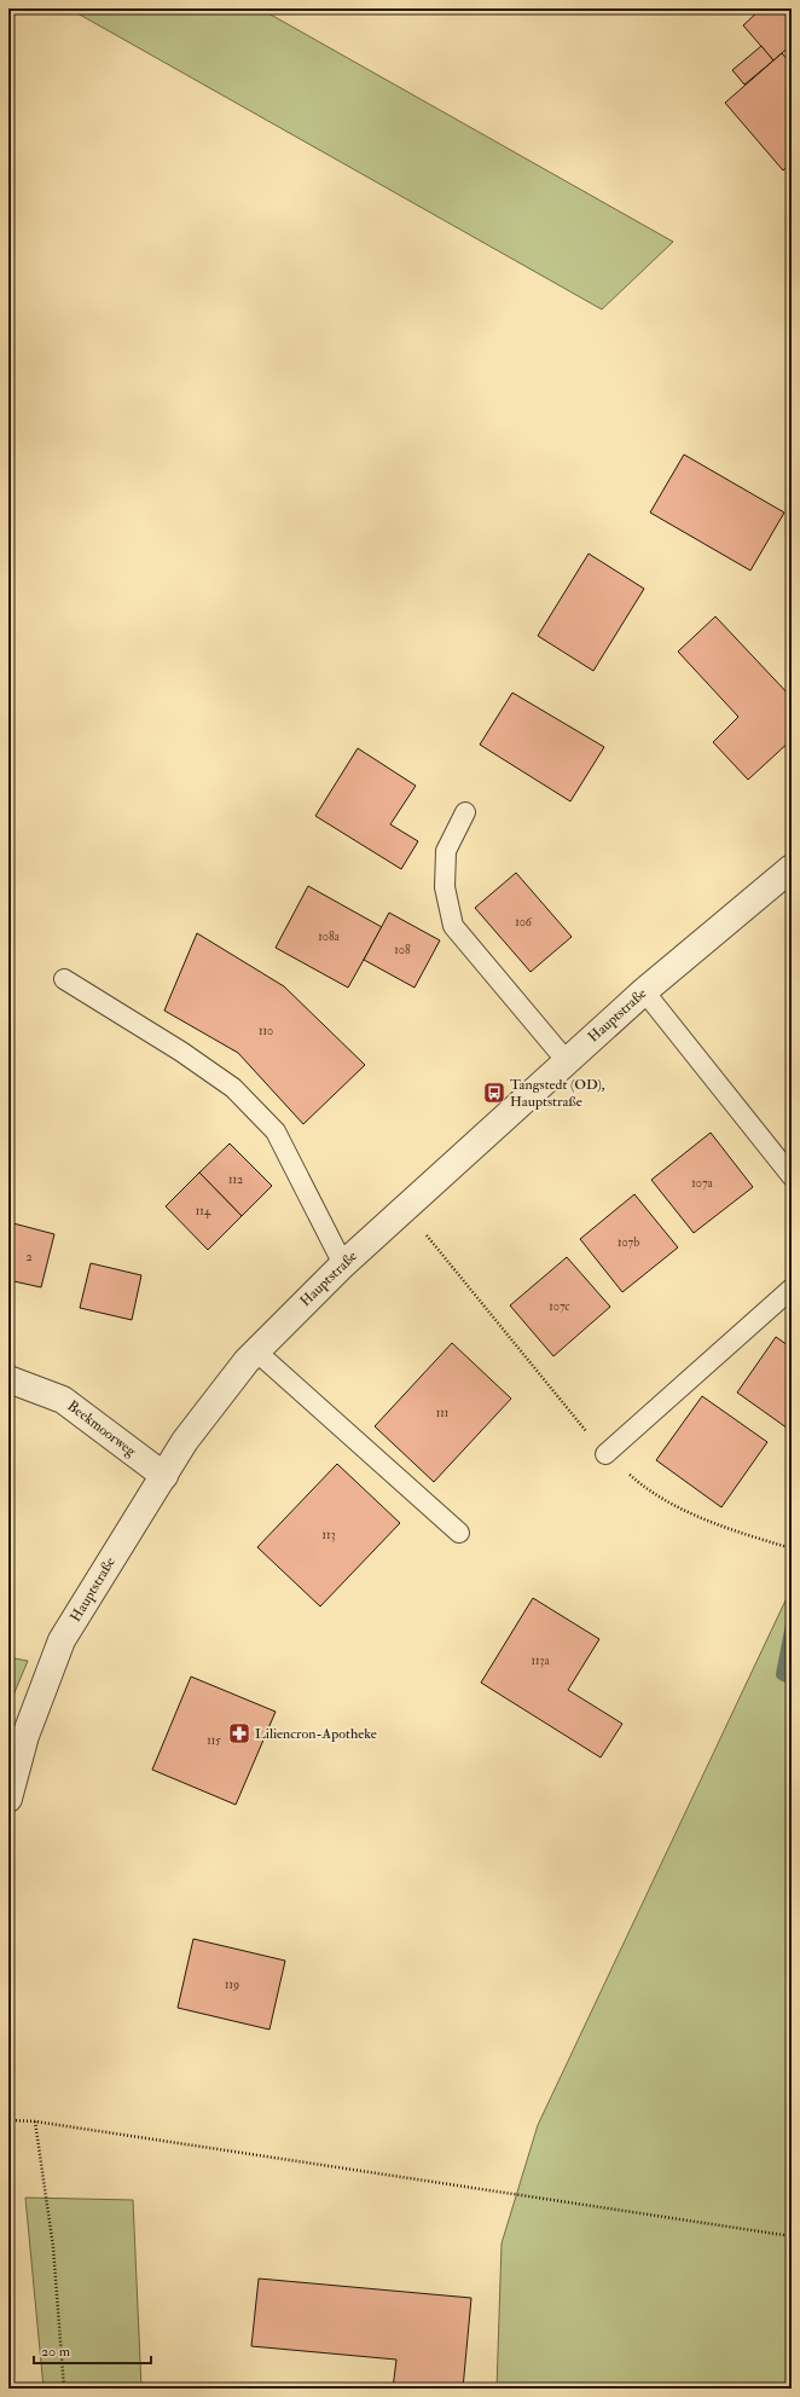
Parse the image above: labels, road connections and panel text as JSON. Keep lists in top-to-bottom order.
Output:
{
  "streets": {
    "street": ["Hauptstraße", "Beekmoorweg"]
  },
  "crossings": [
    ["Hauptstraße", "Beekmoorweg"]
  ],
  "places": {
    "bus stop": ["Tangstedt (OD), Hauptstraße"],
    "pharmacy": ["Liliencron-Apotheke"]
  },
  "house_numbers": [
    "106",
    "108a",
    "108",
    "110",
    "112",
    "107a",
    "114",
    "107b",
    "2",
    "107c",
    "111",
    "113",
    "113a",
    "115",
    "119"
  ],
  "scale_bar": "20 m"
}
